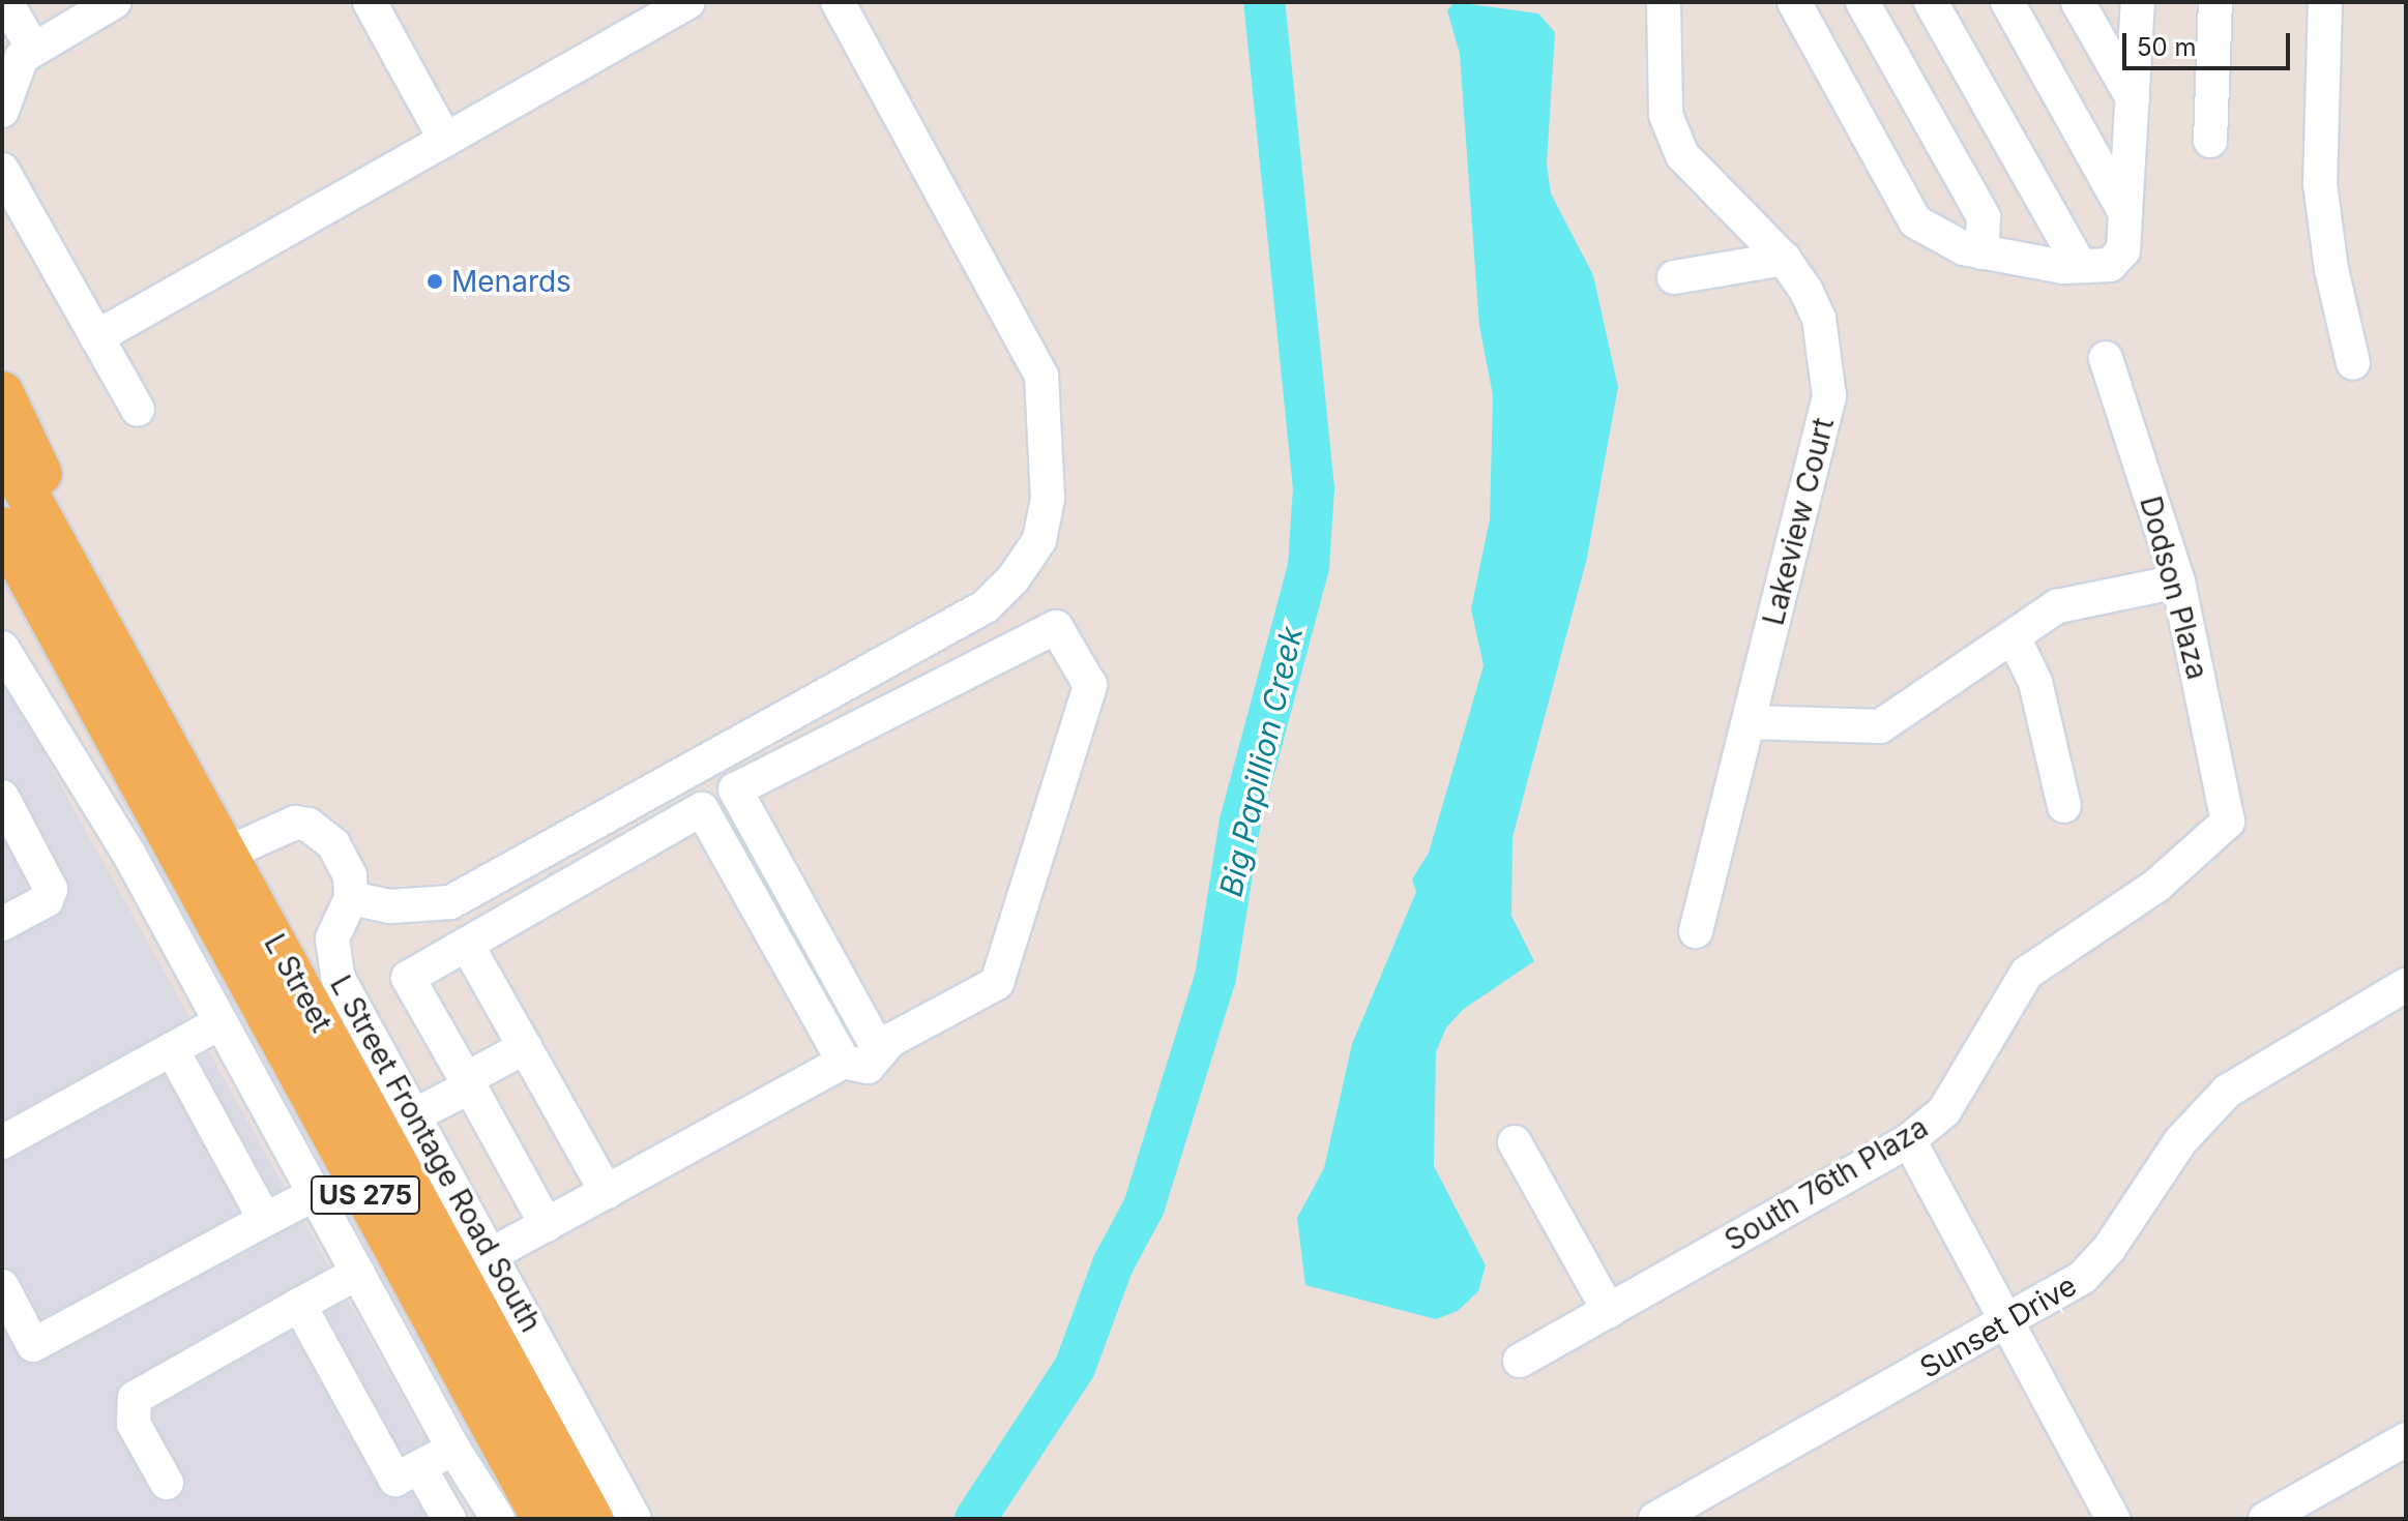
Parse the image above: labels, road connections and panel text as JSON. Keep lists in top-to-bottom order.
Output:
{
  "streets": {
    "main road": ["L Street", "US 275"],
    "street": [
      "Lakeview Court",
      "Dodson Plaza",
      "L Street Frontage Road South",
      "South 76th Plaza",
      "Sunset Drive"
    ]
  },
  "crossings": [
    ["Dodson Plaza", "South 76th Plaza"]
  ],
  "water": ["Big Papillion Creek"],
  "places": ["Menards"],
  "scale_bar": "50 m"
}
